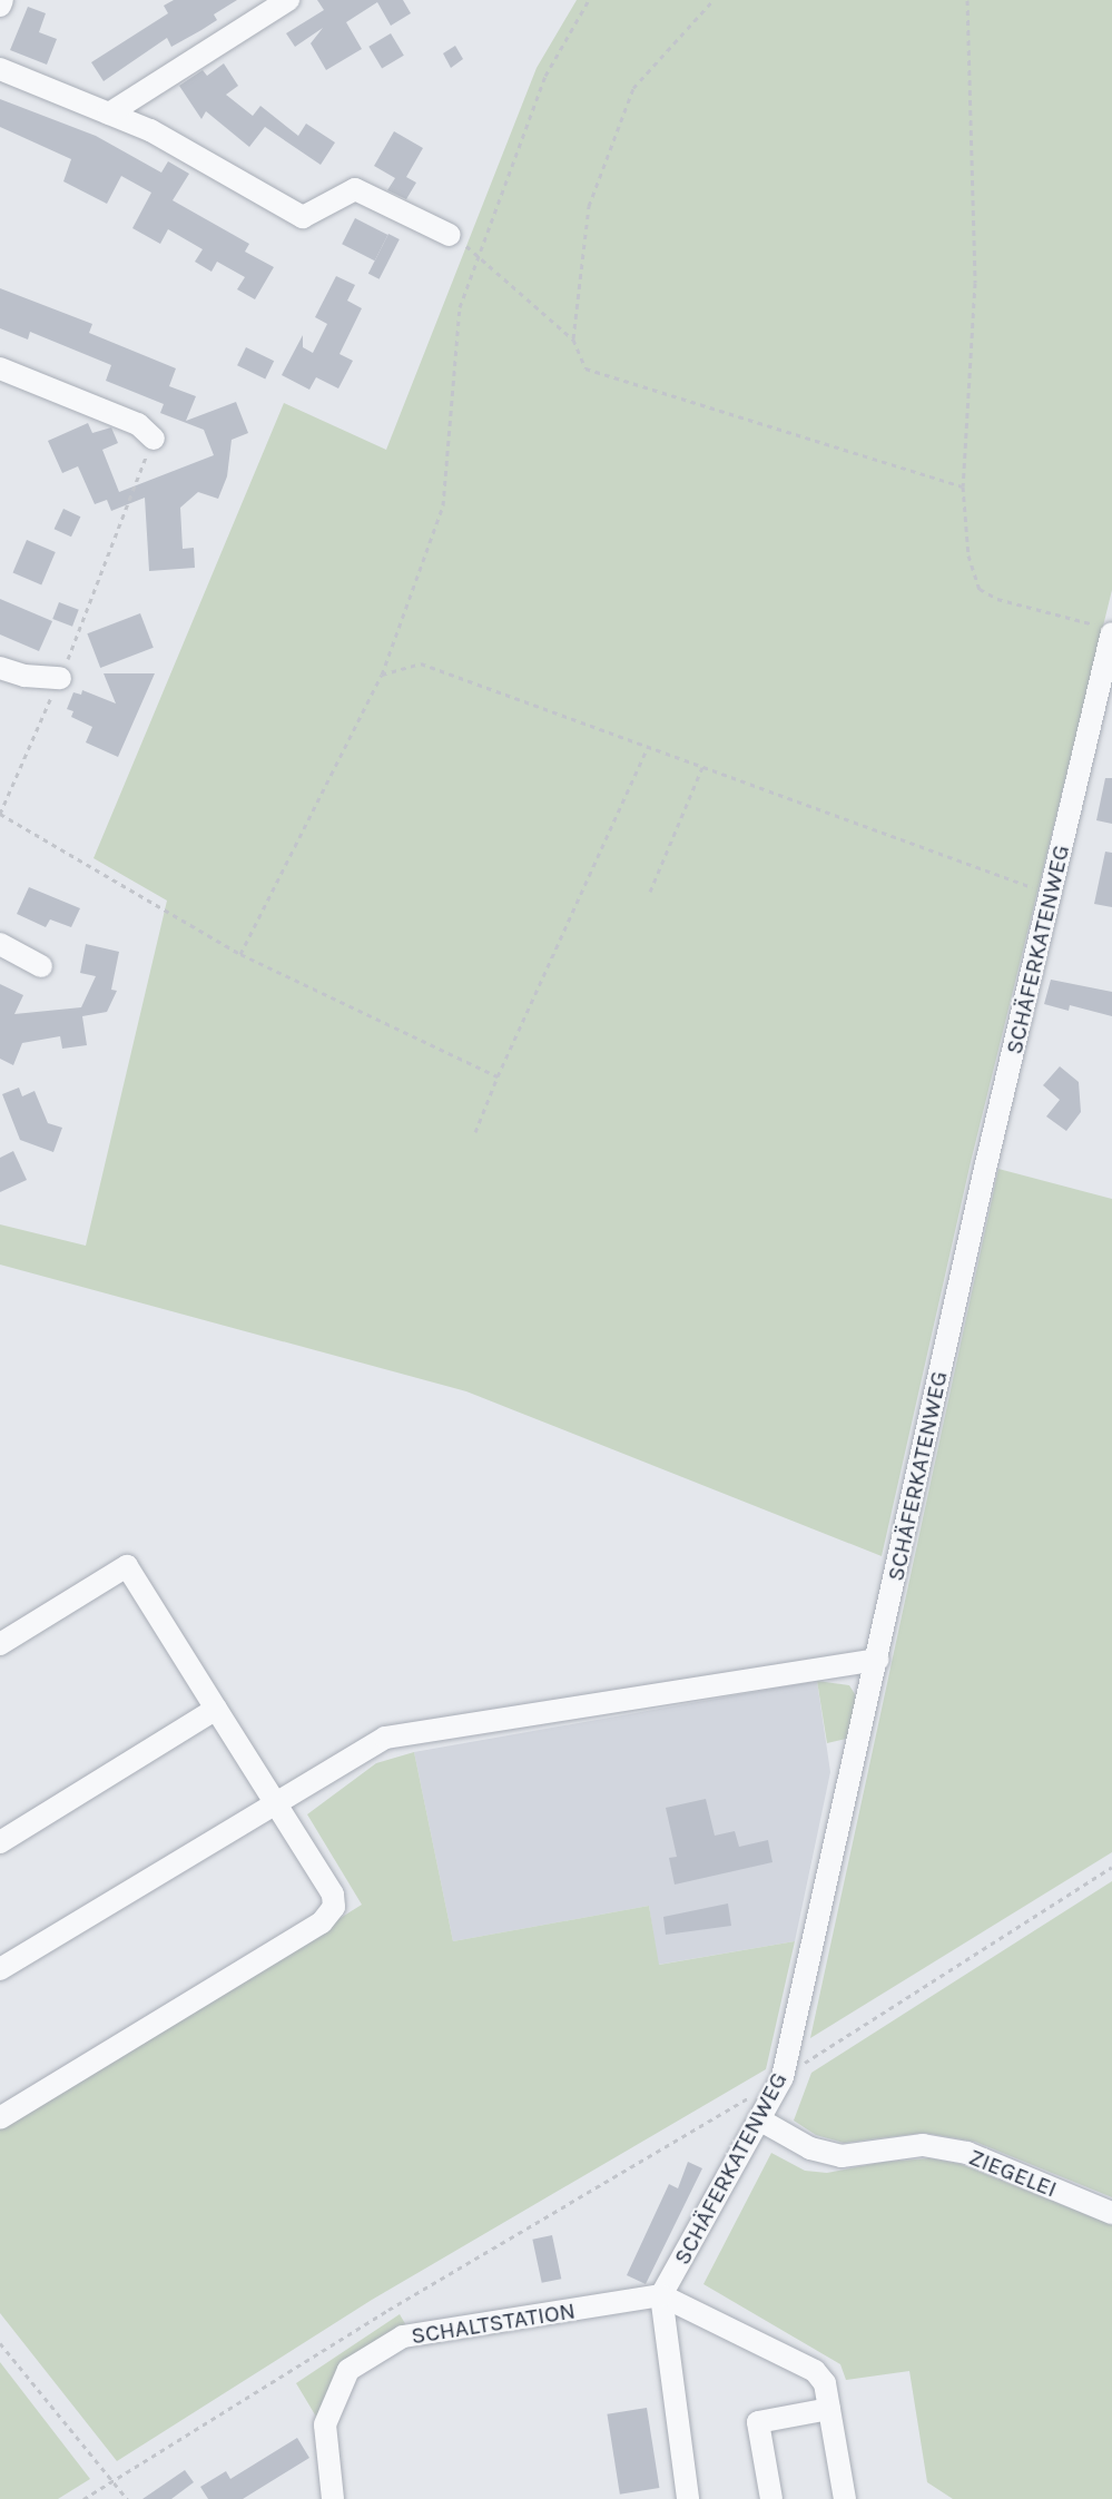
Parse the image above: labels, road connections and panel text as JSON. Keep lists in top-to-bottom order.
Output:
{
  "streets": {
    "street": ["SCHÄFERKATENWEG", "ZIEGELEI", "SCHALTSTATION"]
  },
  "crossings": [
    ["SCHÄFERKATENWEG", "ZIEGELEI"],
    ["SCHÄFERKATENWEG", "SCHALTSTATION"]
  ]
}
